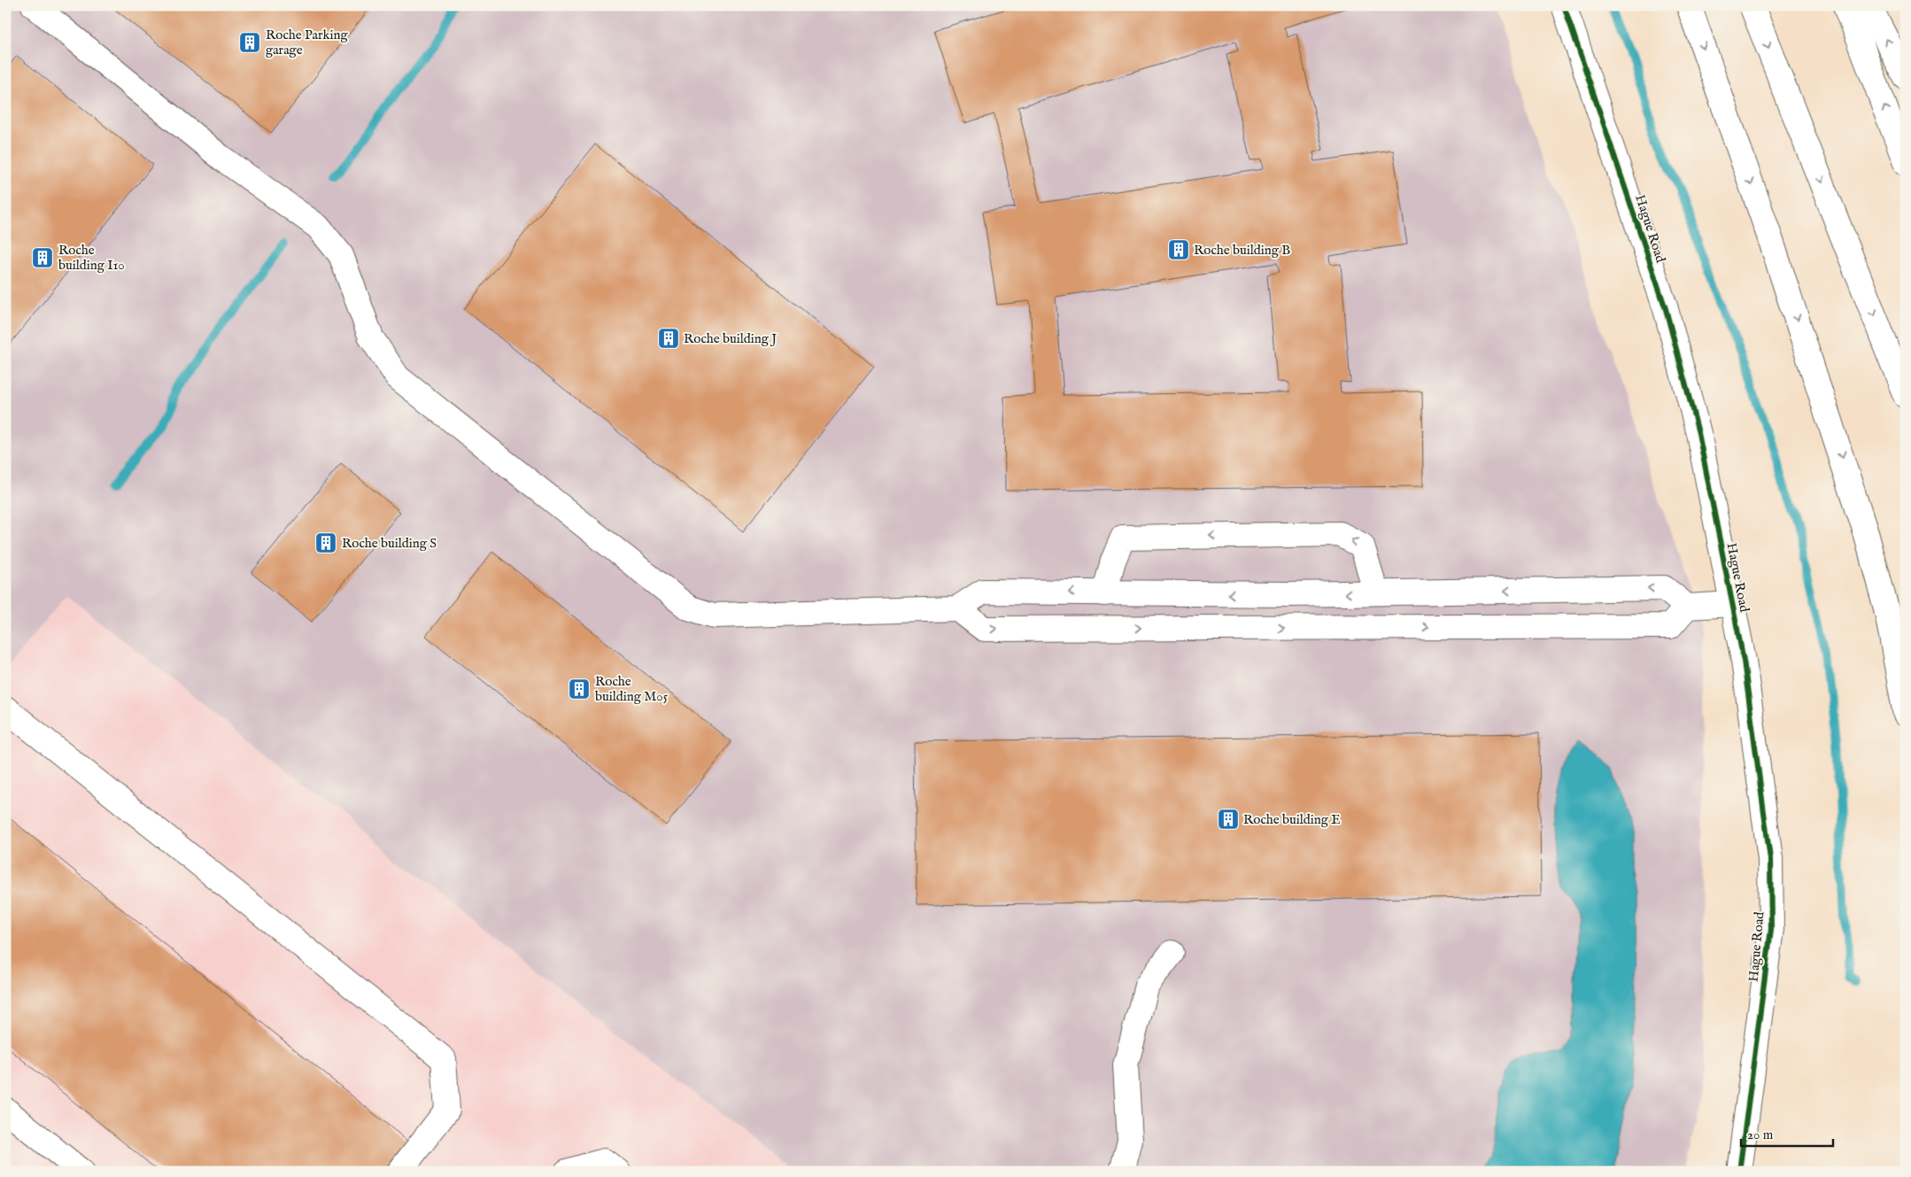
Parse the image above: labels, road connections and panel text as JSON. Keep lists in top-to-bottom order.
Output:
{
  "streets": {
    "main road": ["Hague Road"]
  },
  "places": {
    "building": [
      "Roche Parking garage",
      "Roche building B",
      "Roche building I10",
      "Roche building J",
      "Roche building S",
      "Roche building M05",
      "Roche building E"
    ]
  },
  "scale_bar": "20 m"
}
